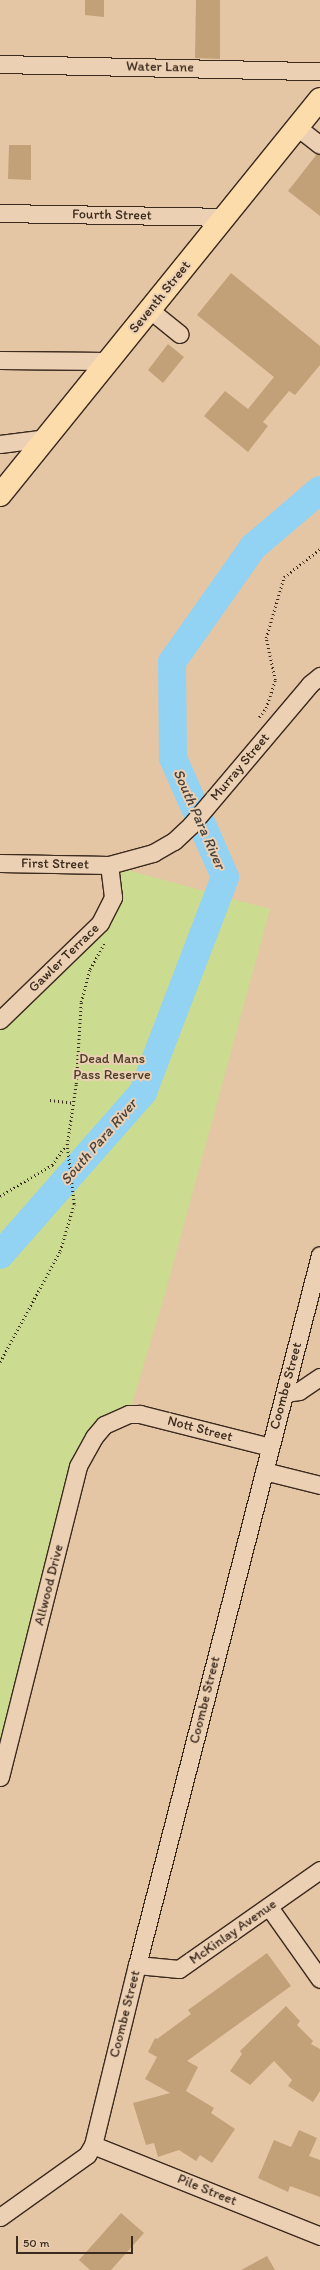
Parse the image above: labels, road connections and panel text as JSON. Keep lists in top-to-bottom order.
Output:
{
  "streets": {
    "main road": ["Seventh Street"],
    "street": [
      "Water Lane",
      "Fourth Street",
      "Murray Street",
      "First Street",
      "Gawler Terrace",
      "Coombe Street",
      "Nott Street",
      "Allwood Drive",
      "McKinlay Avenue",
      "Pile Street"
    ]
  },
  "crossings": [
    ["Fourth Street", "Seventh Street"],
    ["Murray Street", "First Street"],
    ["Murray Street", "Gawler Terrace"],
    ["First Street", "Gawler Terrace"],
    ["Coombe Street", "Nott Street"],
    ["Coombe Street", "McKinlay Avenue"],
    ["Coombe Street", "Pile Street"],
    ["Nott Street", "Allwood Drive"]
  ],
  "water": ["South Para River"],
  "parks": ["Dead Mans Pass Reserve"],
  "scale_bar": "50 m"
}
